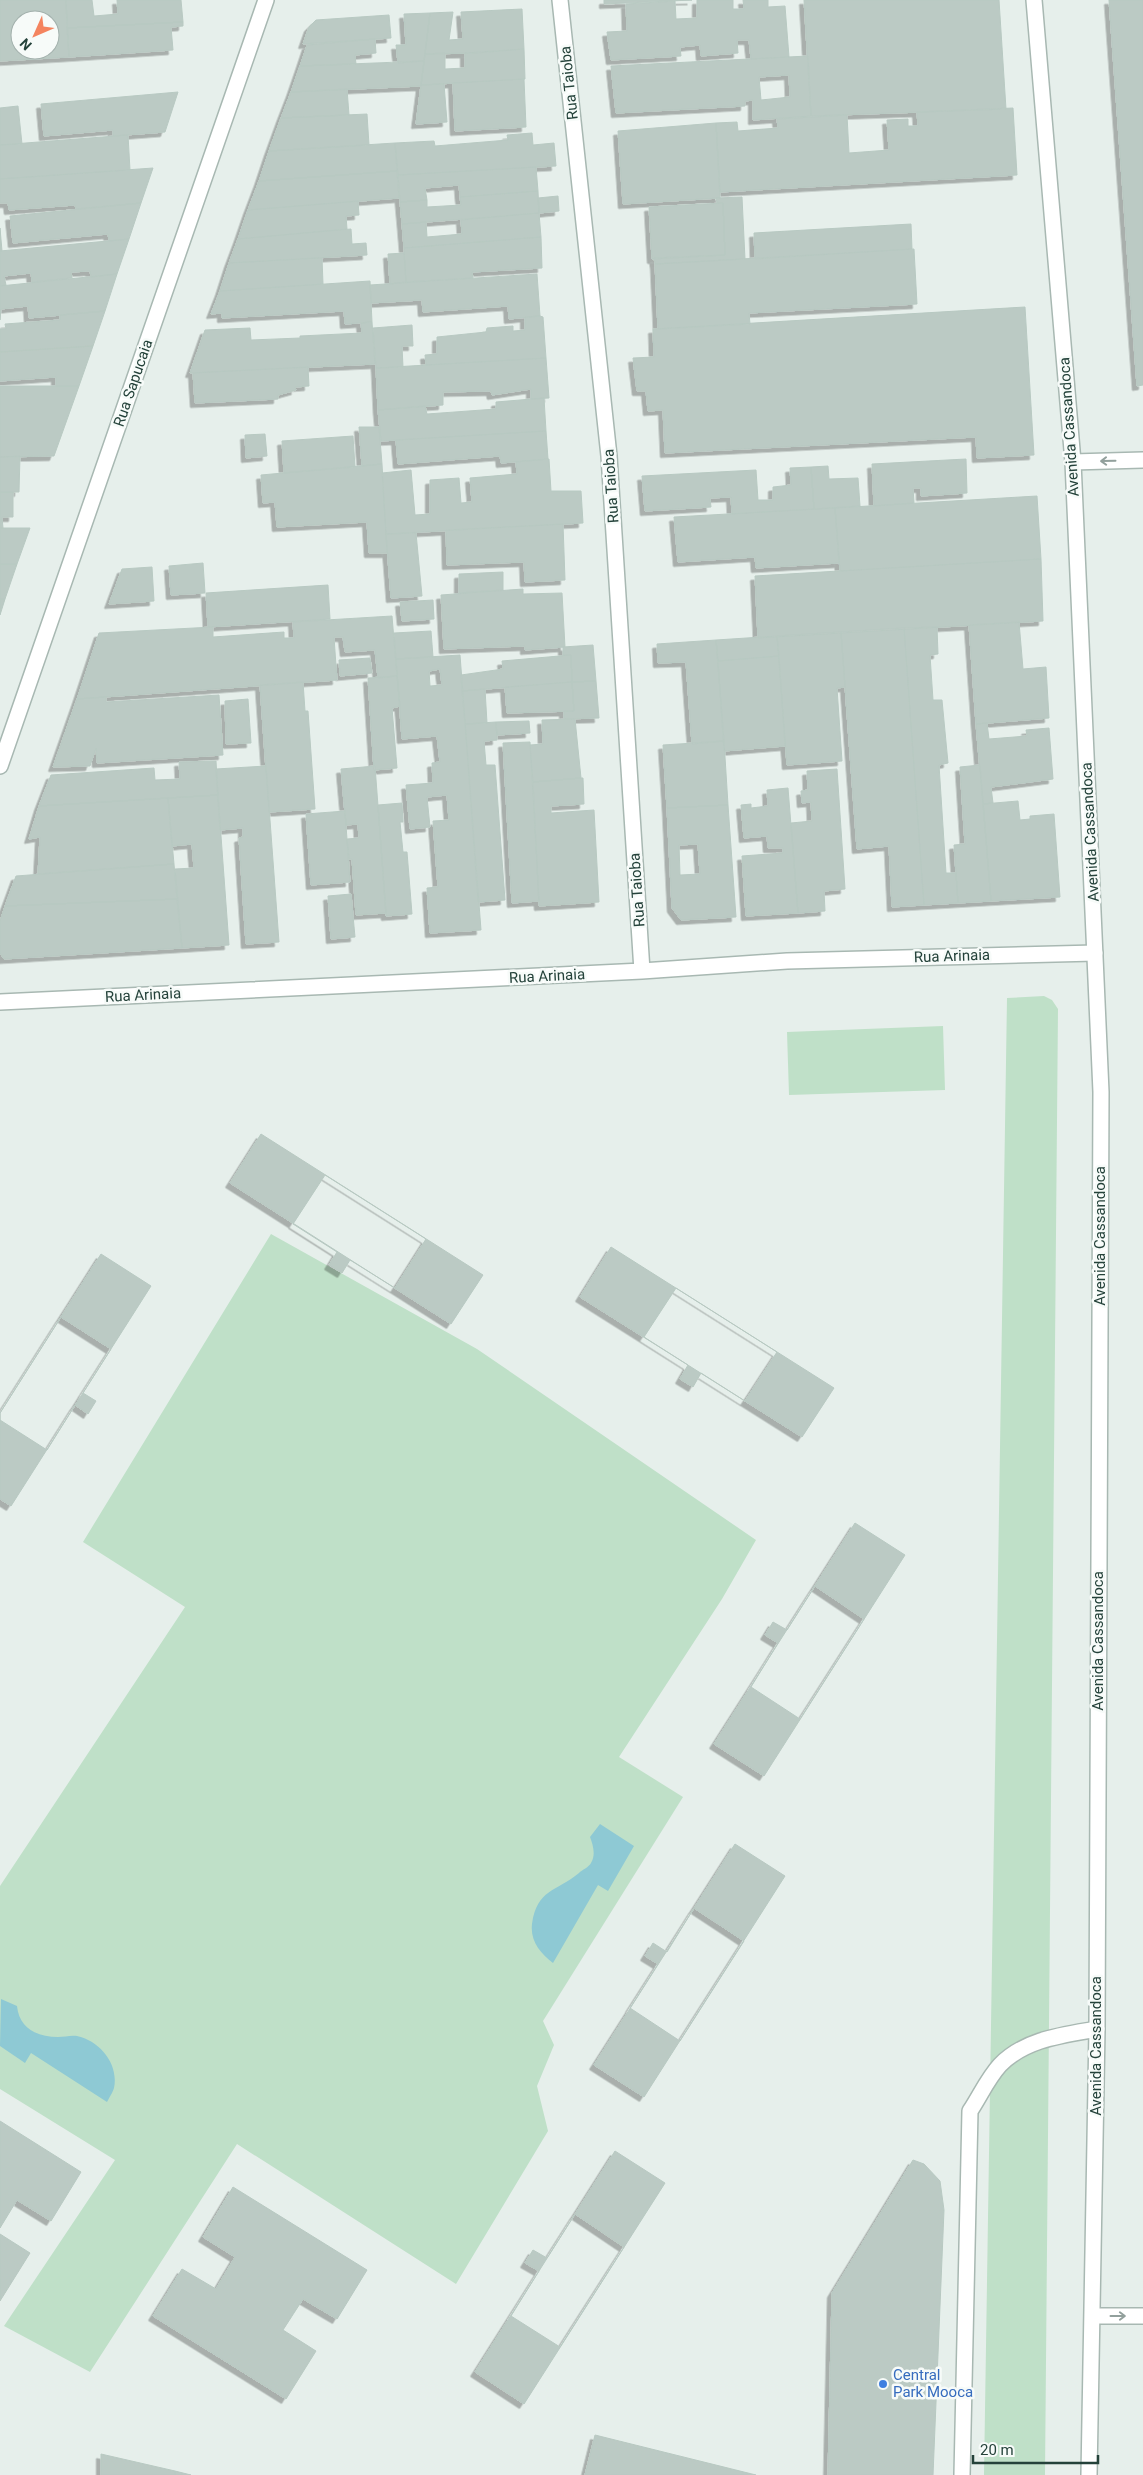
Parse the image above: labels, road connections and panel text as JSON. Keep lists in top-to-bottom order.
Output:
{
  "streets": {
    "street": [
      "Rua Taioba",
      "Rua Sapucaia",
      "Avenida Cassandoca",
      "Rua Arinaia"
    ]
  },
  "crossings": [
    ["Rua Taioba", "Rua Arinaia"],
    ["Avenida Cassandoca", "Rua Arinaia"]
  ],
  "places": ["Central Park Mooca"],
  "scale_bar": "20 m",
  "north": "bottom left"
}
